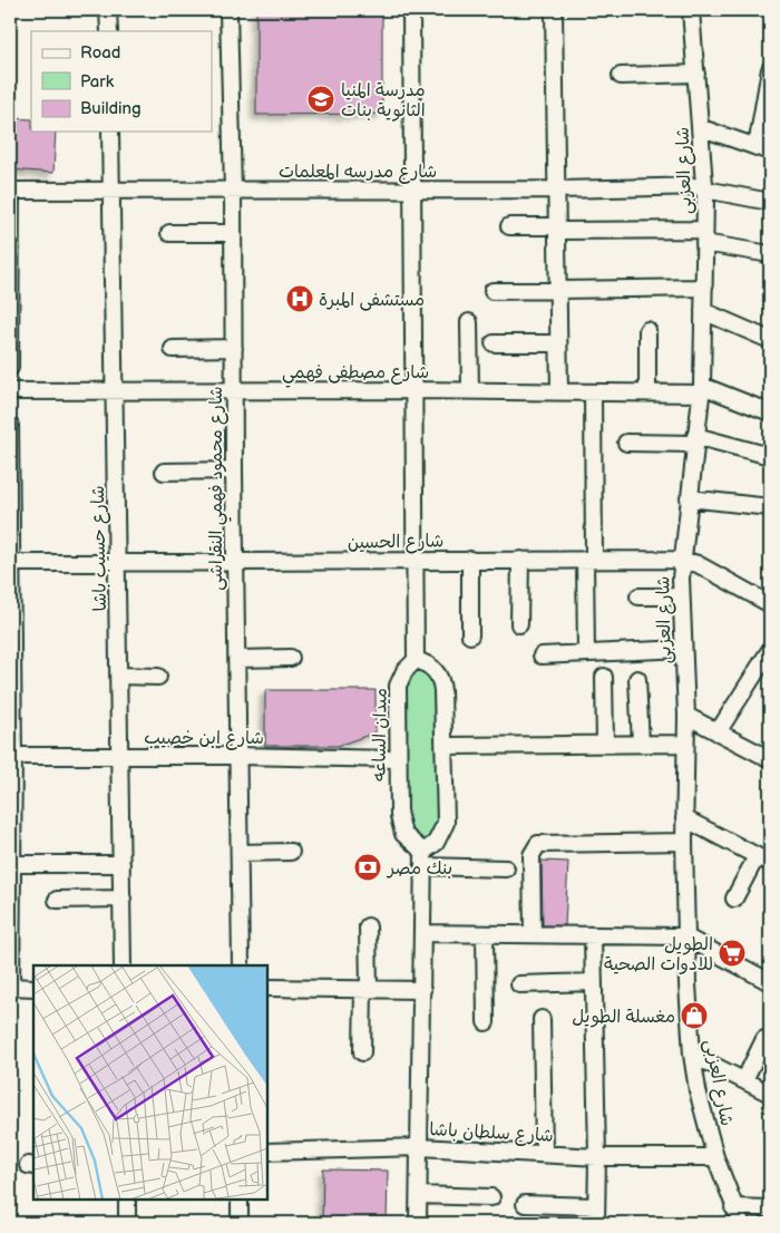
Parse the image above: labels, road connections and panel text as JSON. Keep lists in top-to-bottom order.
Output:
{
  "streets": {
    "street": [
      "شارع مدرسه المعلمات",
      "شارع العزبى",
      "شارع مصطفى فهمي",
      "شارع محمود فهمي النقراشى",
      "شارع الحسين",
      "شارع حسيب باشا",
      "ميدان الساعه",
      "شارع ابن خصيب",
      "شارع سلطان باشا"
    ]
  },
  "crossings": [
    ["شارع مدرسه المعلمات", "شارع العزبى"],
    ["شارع مدرسه المعلمات", "شارع محمود فهمي النقراشى"],
    ["شارع مدرسه المعلمات", "شارع حسيب باشا"],
    ["شارع العزبى", "شارع مصطفى فهمي"],
    ["شارع العزبى", "شارع الحسين"],
    ["شارع العزبى", "شارع سلطان باشا"],
    ["شارع مصطفى فهمي", "شارع محمود فهمي النقراشى"],
    ["شارع مصطفى فهمي", "شارع حسيب باشا"],
    ["شارع محمود فهمي النقراشى", "شارع الحسين"],
    ["شارع محمود فهمي النقراشى", "شارع ابن خصيب"],
    ["شارع الحسين", "شارع حسيب باشا"],
    ["شارع حسيب باشا", "شارع ابن خصيب"],
    ["ميدان الساعه", "شارع ابن خصيب"]
  ],
  "places": {
    "school or university": ["مدرسة المنيا الثانوية بنات"],
    "hospital": ["مستشفى المبرة"],
    "bank": ["بنك مصر"],
    "supermarket": ["الطويل للادوات الصحية"],
    "shop": ["مغسلة الطويل"]
  },
  "legend": ["Road", "Park", "Building"]
}
